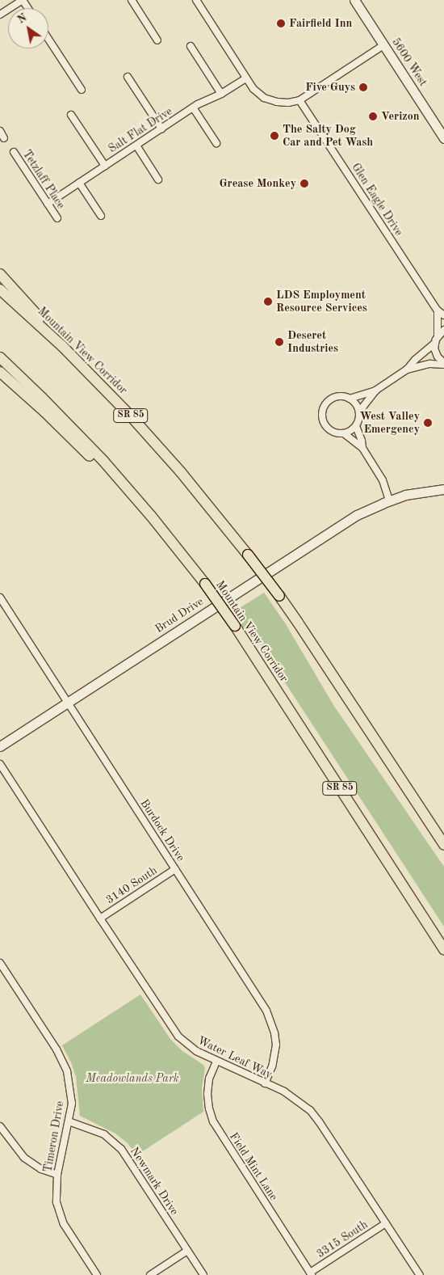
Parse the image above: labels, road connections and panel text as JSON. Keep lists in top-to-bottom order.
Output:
{
  "streets": {
    "highway": ["Mountain View Corridor", "SR 85"],
    "main road": ["5600 West", "Brud Drive"],
    "street": [
      "Salt Flat Drive",
      "Tetzlaff Place",
      "Glen Eagle Drive",
      "Burdock Drive",
      "3140 South",
      "Water Leaf Way",
      "Timeron Drive",
      "Field Mint Lane",
      "Newmark Drive",
      "3315 South"
    ]
  },
  "crossings": [
    ["Salt Flat Drive", "Tetzlaff Place"],
    ["Brud Drive", "Burdock Drive"],
    ["Burdock Drive", "3140 South"],
    ["Burdock Drive", "Water Leaf Way"],
    ["3140 South", "Water Leaf Way"],
    ["Water Leaf Way", "Field Mint Lane"],
    ["Water Leaf Way", "3315 South"],
    ["Timeron Drive", "Newmark Drive"],
    ["Field Mint Lane", "3315 South"]
  ],
  "parks": ["Meadowlands Park"],
  "places": [
    "Fairfield Inn",
    "Five Guys",
    "Verizon",
    "The Salty Dog Car and Pet Wash",
    "Grease Monkey",
    "LDS Employment Resource Services",
    "Deseret Industries",
    "West Valley Emergency"
  ],
  "north": "top left"
}
